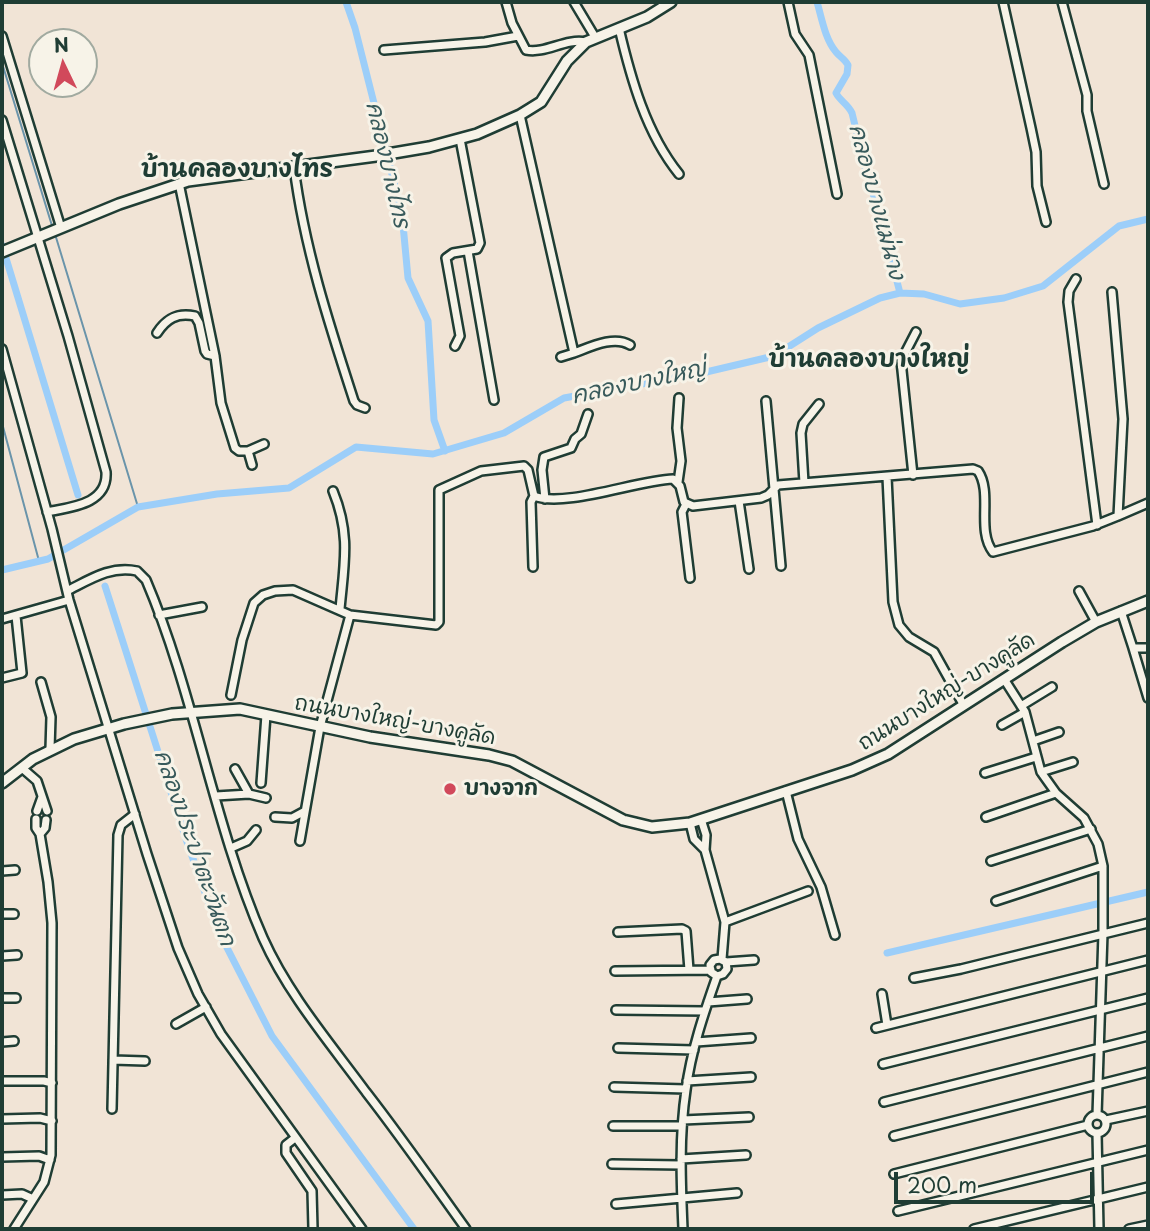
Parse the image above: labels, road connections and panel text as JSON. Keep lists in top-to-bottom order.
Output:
{
  "streets": {
    "street": ["ถนนบางใหญ่-บางคูลัด"]
  },
  "districts": ["บ้านคลองบางไทร", "บ้านคลองบางใหญ่"],
  "water": [
    "คลองบางไทร",
    "คลองบางแม่นาง",
    "คลองบางใหญ่",
    "คลองประปาตะวันตก"
  ],
  "places": ["บางจาก"],
  "scale_bar": "200 m",
  "north": "top"
}
